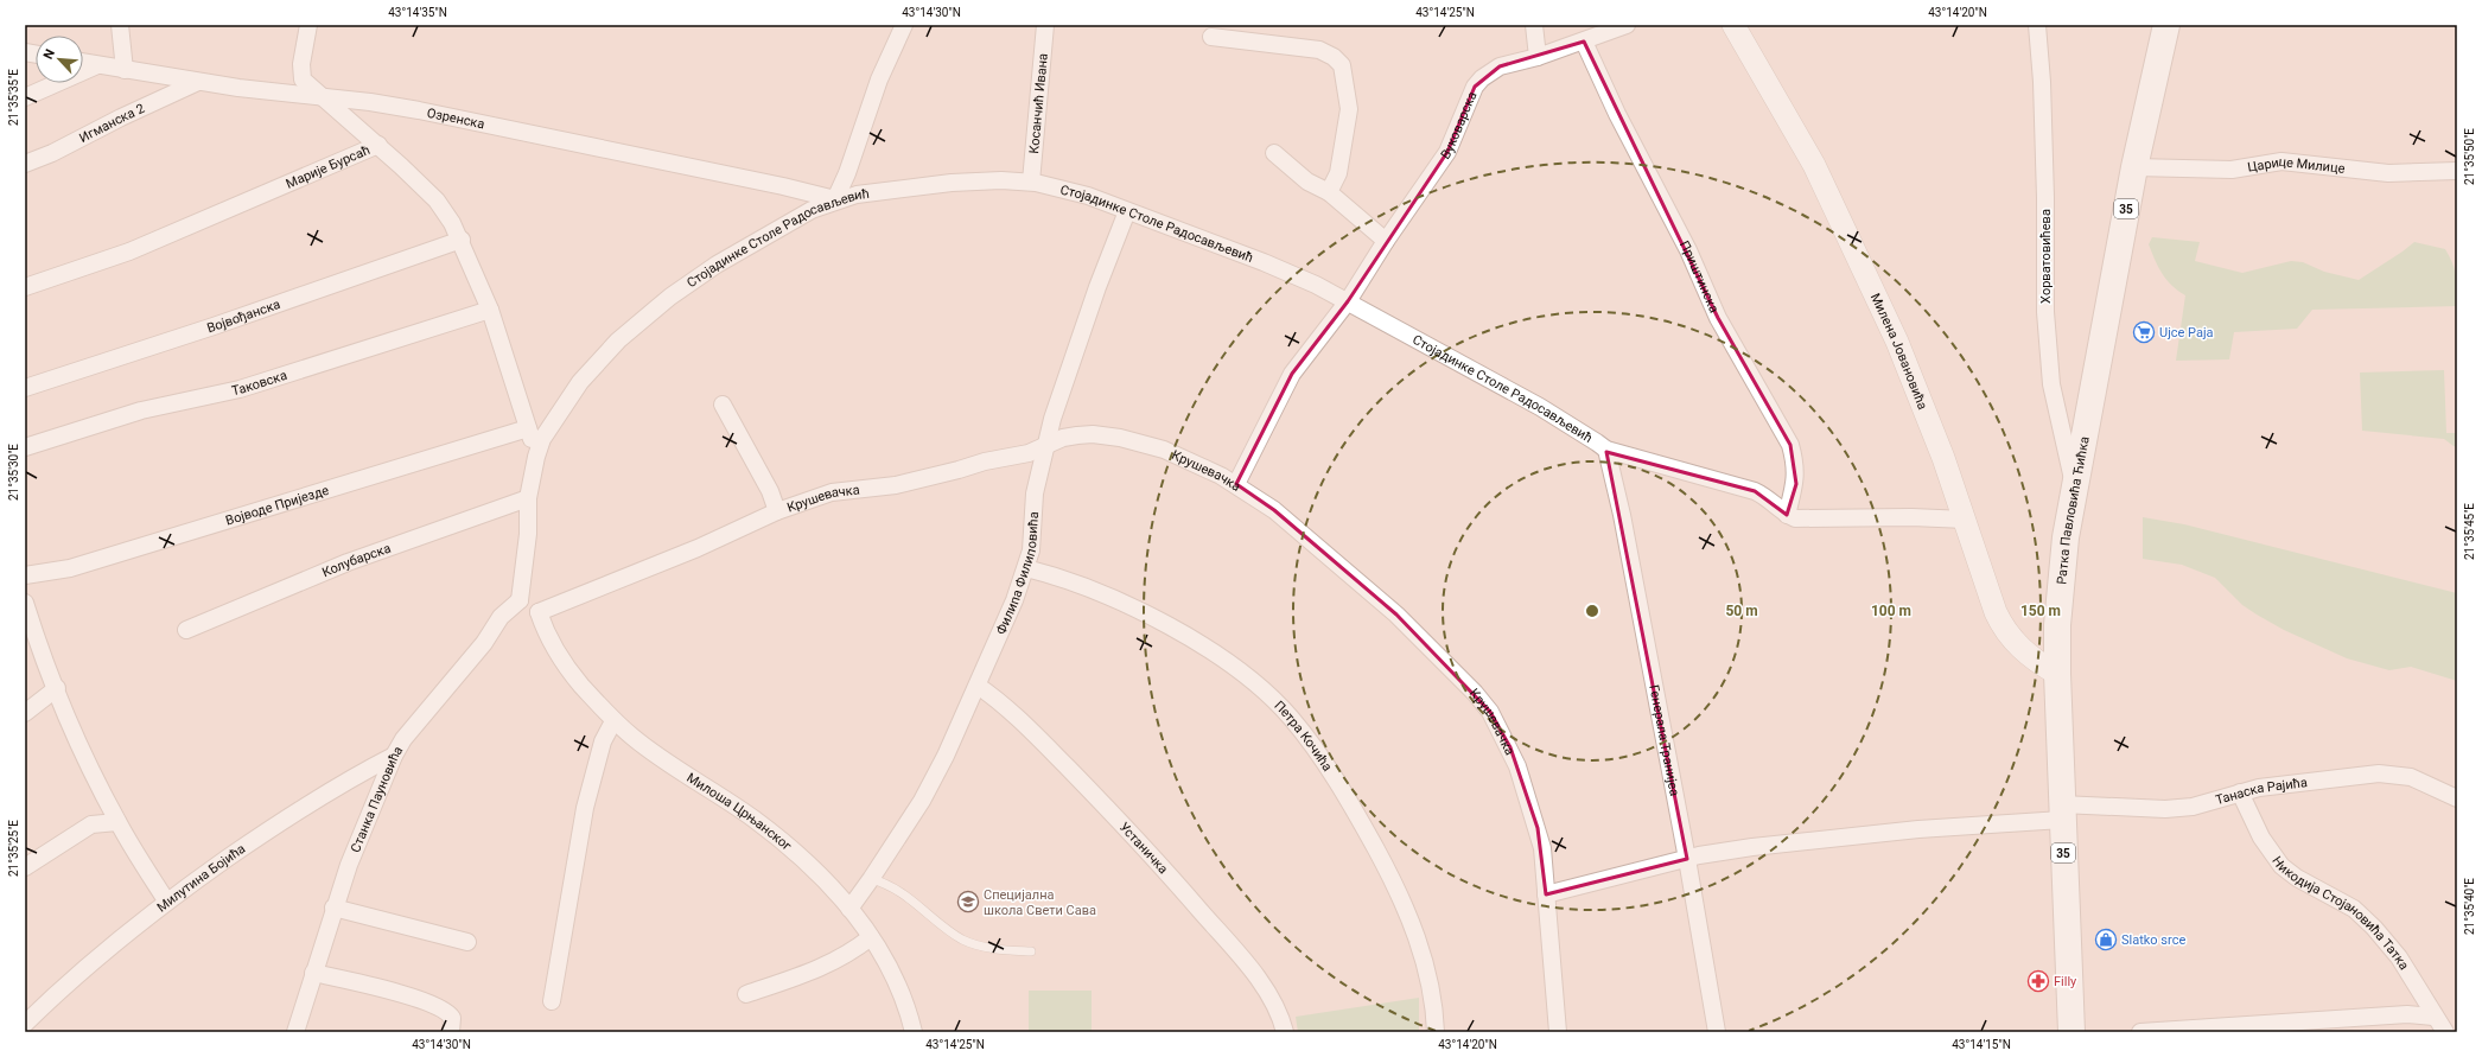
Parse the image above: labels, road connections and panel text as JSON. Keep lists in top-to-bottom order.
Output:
{
  "streets": {
    "main road": ["35", "Милена Јовановића", "Ратка Павловића Ћићка"],
    "street": [
      "Косанчић Ивана",
      "Озренска",
      "Игманска 2",
      "Вуковарска",
      "Марије Бурсаћ",
      "Царице Милице",
      "Стојадинке Столе Радосављевић",
      "Хорватовићева",
      "Приштинска",
      "Војвођанска",
      "Таковска",
      "Крушевачка",
      "Војводе Пријезде",
      "Колубарска",
      "Филипа Филиповића",
      "Петра Кочића",
      "Генерала Транијеа",
      "Танаска Рајића",
      "Станка Пауновића",
      "Милоша Црњанског",
      "Устаничка",
      "Милутина Бојића",
      "Никодија Стојановића Татка"
    ]
  },
  "crossings": [
    ["Косанчић Ивана", "Стојадинке Столе Радосављевић"],
    ["Озренска", "Игманска 2"],
    ["Озренска", "Стојадинке Столе Радосављевић"],
    ["Вуковарска", "Стојадинке Столе Радосављевић"],
    ["Вуковарска", "Приштинска"],
    ["Вуковарска", "Крушевачка"],
    ["Марије Бурсаћ", "Стојадинке Столе Радосављевић"],
    ["Марије Бурсаћ", "Војвођанска"],
    ["Марије Бурсаћ", "Таковска"],
    ["Марије Бурсаћ", "Војводе Пријезде"],
    ["Царице Милице", "Ратка Павловића Ћићка"],
    ["Стојадинке Столе Радосављевић", "Приштинска"],
    ["Стојадинке Столе Радосављевић", "Колубарска"],
    ["Стојадинке Столе Радосављевић", "Филипа Филиповића"],
    ["Стојадинке Столе Радосављевић", "Генерала Транијеа"],
    ["Стојадинке Столе Радосављевић", "Станка Пауновића"],
    ["Хорватовићева", "Ратка Павловића Ћићка"],
    ["Милена Јовановића", "Ратка Павловића Ћићка"],
    ["Крушевачка", "Филипа Филиповића"],
    ["Крушевачка", "Танаска Рајића"],
    ["Крушевачка", "Милоша Црњанског"],
    ["Ратка Павловића Ћићка", "Танаска Рајића"],
    ["Филипа Филиповића", "Петра Кочића"],
    ["Филипа Филиповића", "Милоша Црњанског"],
    ["Филипа Филиповића", "Устаничка"],
    ["Генерала Транијеа", "Танаска Рајића"],
    ["Танаска Рајића", "Никодија Стојановића Татка"],
    ["Станка Пауновића", "Милутина Бојића"]
  ],
  "places": {
    "supermarket": ["Ujce Paja"],
    "school or university": ["Специјална школа Свети Сава"],
    "shop": ["Slatko srce"],
    "pharmacy": ["Filly"]
  },
  "north": "top left",
  "coordinates": [
    "43°14'35\"N",
    "43°14'30\"N",
    "43°14'25\"N",
    "43°14'20\"N",
    "21°35'35\"E",
    "21°35'50\"E",
    "21°35'30\"E",
    "21°35'45\"E",
    "21°35'25\"E",
    "21°35'40\"E",
    "43°14'15\"N"
  ],
  "rings": ["50 m", "100 m", "150 m"]
}
